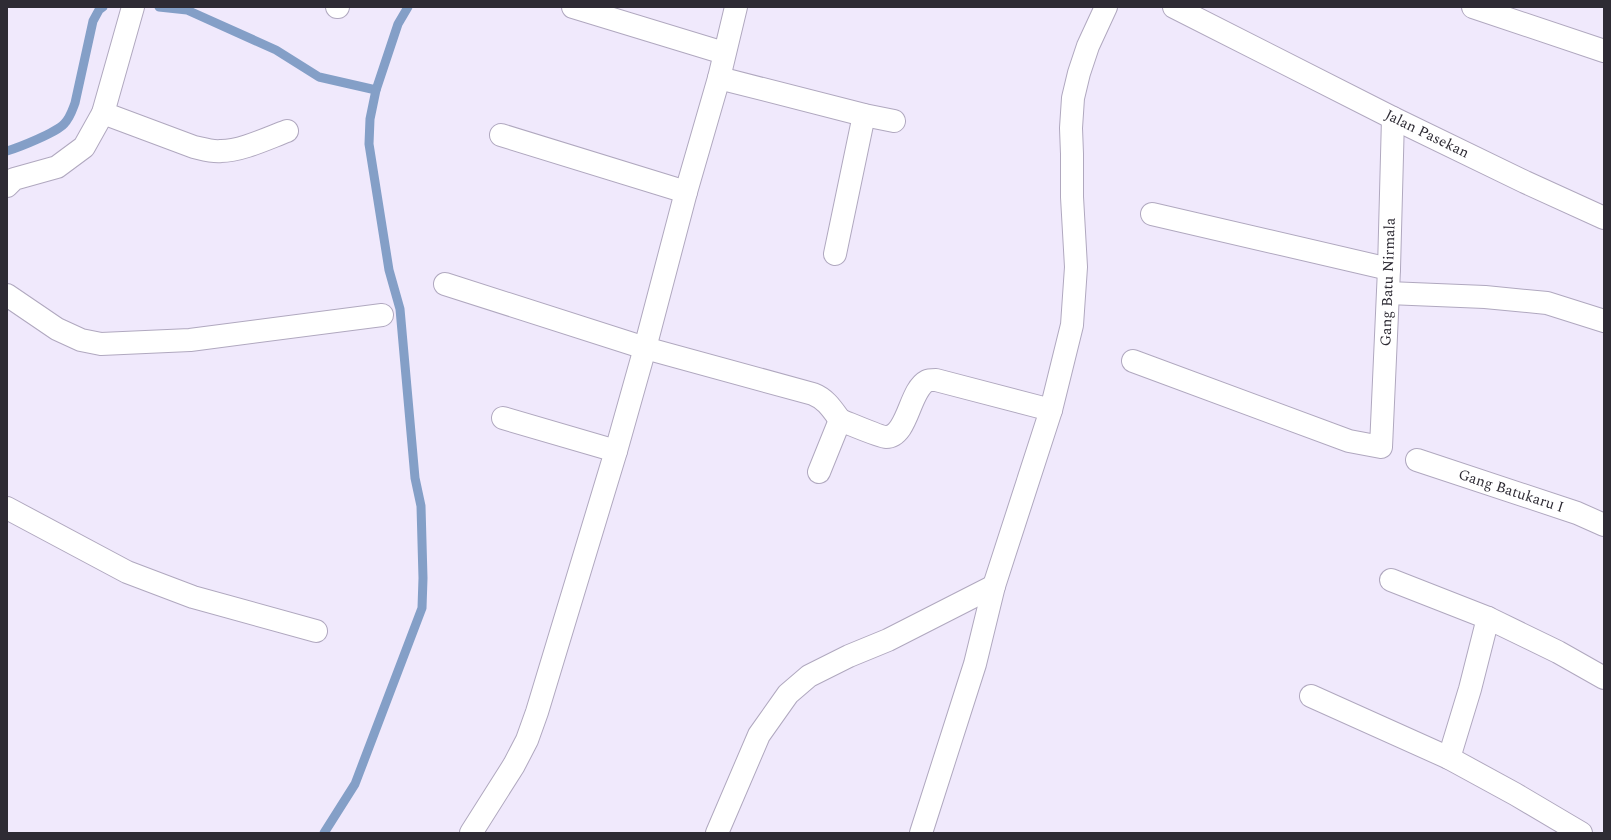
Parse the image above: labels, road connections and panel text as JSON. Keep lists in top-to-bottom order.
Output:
{
  "streets": {
    "street": ["Jalan Pasekan", "Gang Batu Nirmala", "Gang Batukaru I"]
  },
  "crossings": [
    ["Jalan Pasekan", "Gang Batu Nirmala"]
  ]
}
